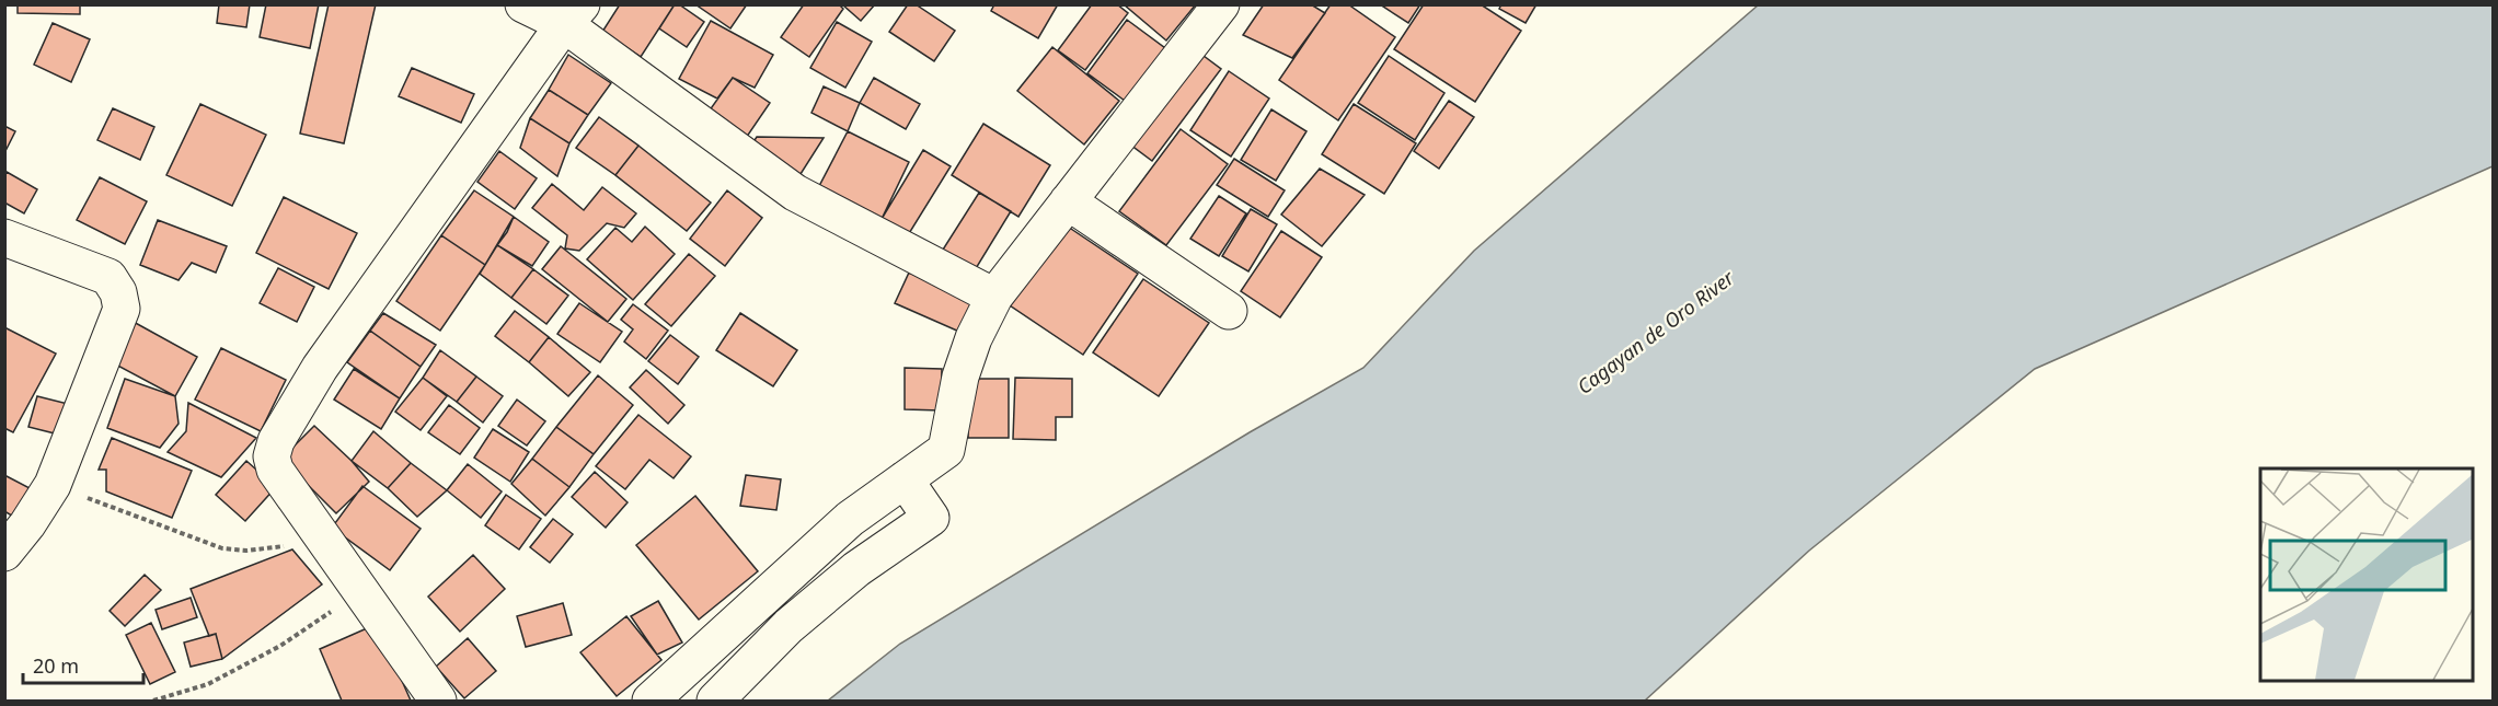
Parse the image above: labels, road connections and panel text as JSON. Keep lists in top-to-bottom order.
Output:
{
  "water": ["Cagayan de Oro River"],
  "scale_bar": "20 m"
}
